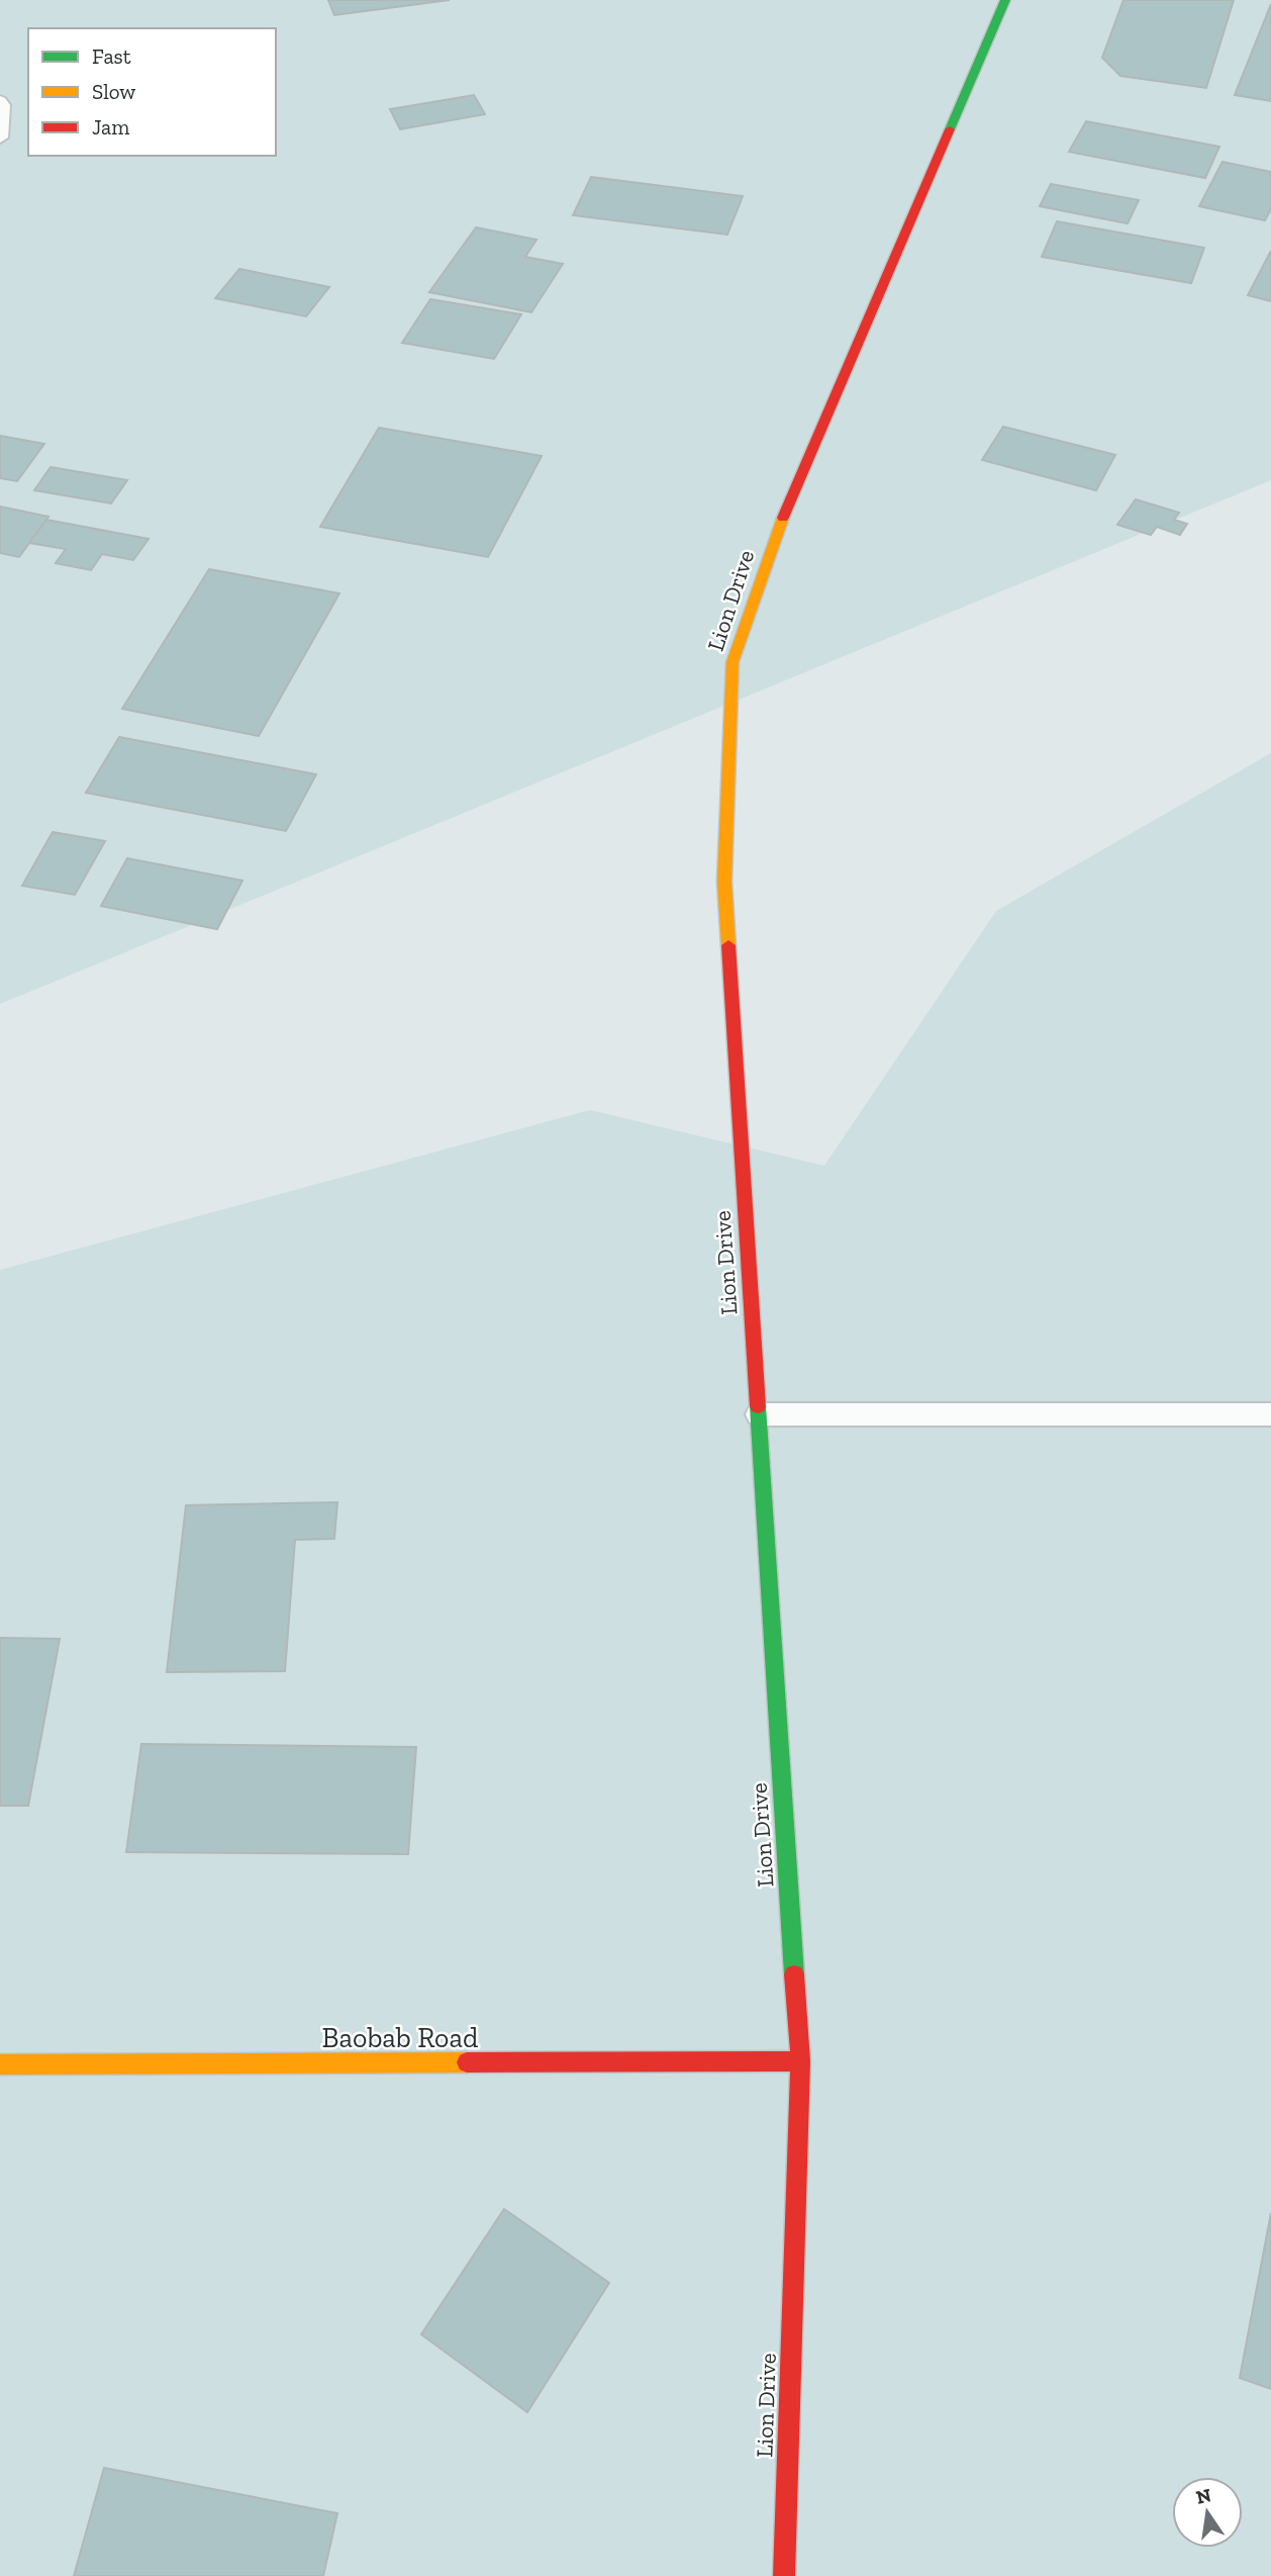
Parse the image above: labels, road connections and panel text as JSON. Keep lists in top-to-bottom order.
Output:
{
  "streets": {
    "street": ["Lion Drive", "Baobab Road"]
  },
  "crossings": [
    ["Lion Drive", "Baobab Road"]
  ],
  "legend": ["Fast", "Slow", "Jam"],
  "north": "top"
}
